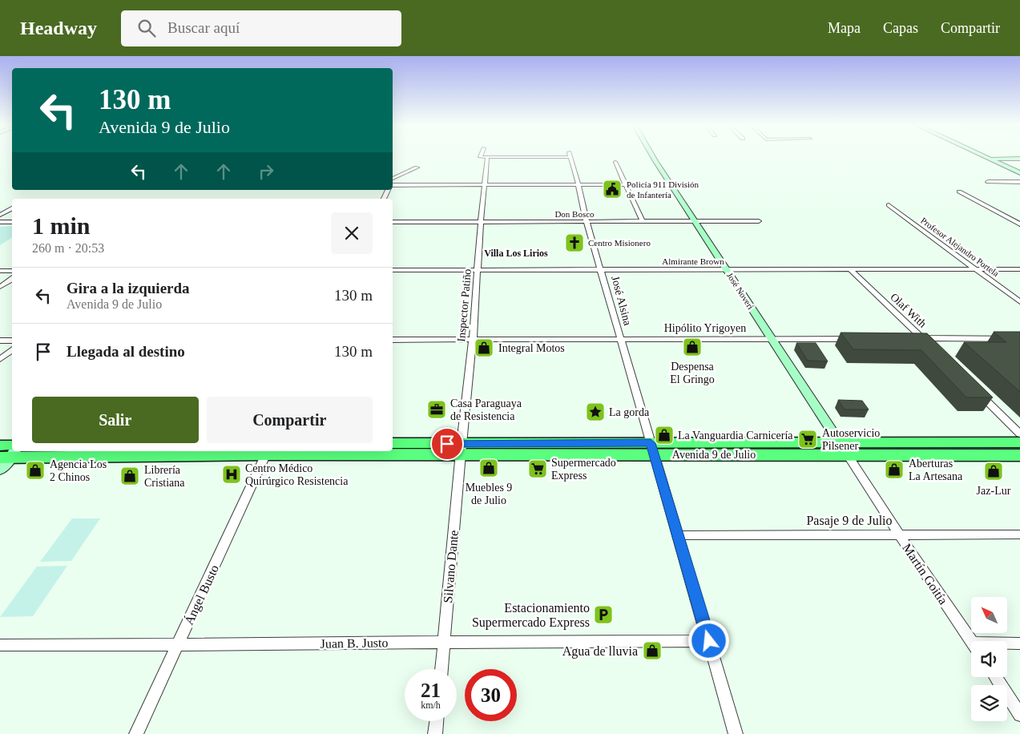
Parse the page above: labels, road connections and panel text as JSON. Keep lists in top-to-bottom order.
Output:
{
  "streets": {
    "main road": ["Avenida 9 de Julio"],
    "street": [
      "Don Bosco",
      "Profesor Alejandro Portela",
      "Almirante Brown",
      "José Noveri",
      "José Alsina",
      "Inspector Patiño",
      "Olaf With",
      "Hipólito Yrigoyen",
      "Pasaje 9 de Julio",
      "Silvano Dante",
      "Martín Goitía",
      "Ángel Busto",
      "Juan B. Justo"
    ]
  },
  "crossings": [
    ["Don Bosco", "José Noveri"],
    ["Don Bosco", "José Alsina"],
    ["Don Bosco", "Inspector Patiño"],
    ["Profesor Alejandro Portela", "Almirante Brown"],
    ["Almirante Brown", "José Noveri"],
    ["Almirante Brown", "José Alsina"],
    ["Almirante Brown", "Inspector Patiño"],
    ["Almirante Brown", "Olaf With"],
    ["José Noveri", "Hipólito Yrigoyen"],
    ["José Noveri", "Avenida 9 de Julio"],
    ["José Noveri", "Martín Goitía"],
    ["José Alsina", "Hipólito Yrigoyen"],
    ["José Alsina", "Avenida 9 de Julio"],
    ["José Alsina", "Pasaje 9 de Julio"],
    ["José Alsina", "Juan B. Justo"],
    ["Inspector Patiño", "Hipólito Yrigoyen"],
    ["Inspector Patiño", "Avenida 9 de Julio"],
    ["Inspector Patiño", "Silvano Dante"],
    ["Avenida 9 de Julio", "Silvano Dante"],
    ["Avenida 9 de Julio", "Martín Goitía"],
    ["Avenida 9 de Julio", "Ángel Busto"],
    ["Pasaje 9 de Julio", "Martín Goitía"],
    ["Silvano Dante", "Juan B. Justo"],
    ["Ángel Busto", "Juan B. Justo"]
  ],
  "districts": ["Villa Los Lirios"],
  "places": {
    "public building": ["Policía 911 División de Infantería"],
    "church": ["Centro Misionero"],
    "shop": [
      "Despensa El Gringo",
      "Integral Motos",
      "La Vanguardia Carnicería",
      "Muebles 9 de Julio",
      "Aberturas La Artesana",
      "Agencia Los 2 Chinos",
      "Jaz-Lur",
      "Librería Cristiana",
      "Agua de lluvia"
    ],
    "office": ["Casa Paraguaya de Resistencia"],
    "place": ["La gorda"],
    "supermarket": ["Autoservicio Pilsener", "Supermercado Express"],
    "hospital": ["Centro Médico Quirúrgico Resistencia"],
    "parking": ["Estacionamiento Supermercado Express"]
  },
  "north": "top left",
  "page": {
    "header": "Headway",
    "search": "Buscar aquí",
    "nav": ["Mapa", "Capas", "Compartir"],
    "turn": ["130 m", "Avenida 9 de Julio"],
    "heading": ["1 min", "260 m · 20:53"],
    "list": [
      {
        "name": "Gira a la izquierda",
        "note": "Avenida 9 de Julio",
        "value": "130 m"
      },
      {
        "name": "Llegada al destino",
        "value": "130 m"
      }
    ],
    "buttons": ["Salir", "Compartir"],
    "speed": "21 km/h",
    "limit": "30"
  }
}
